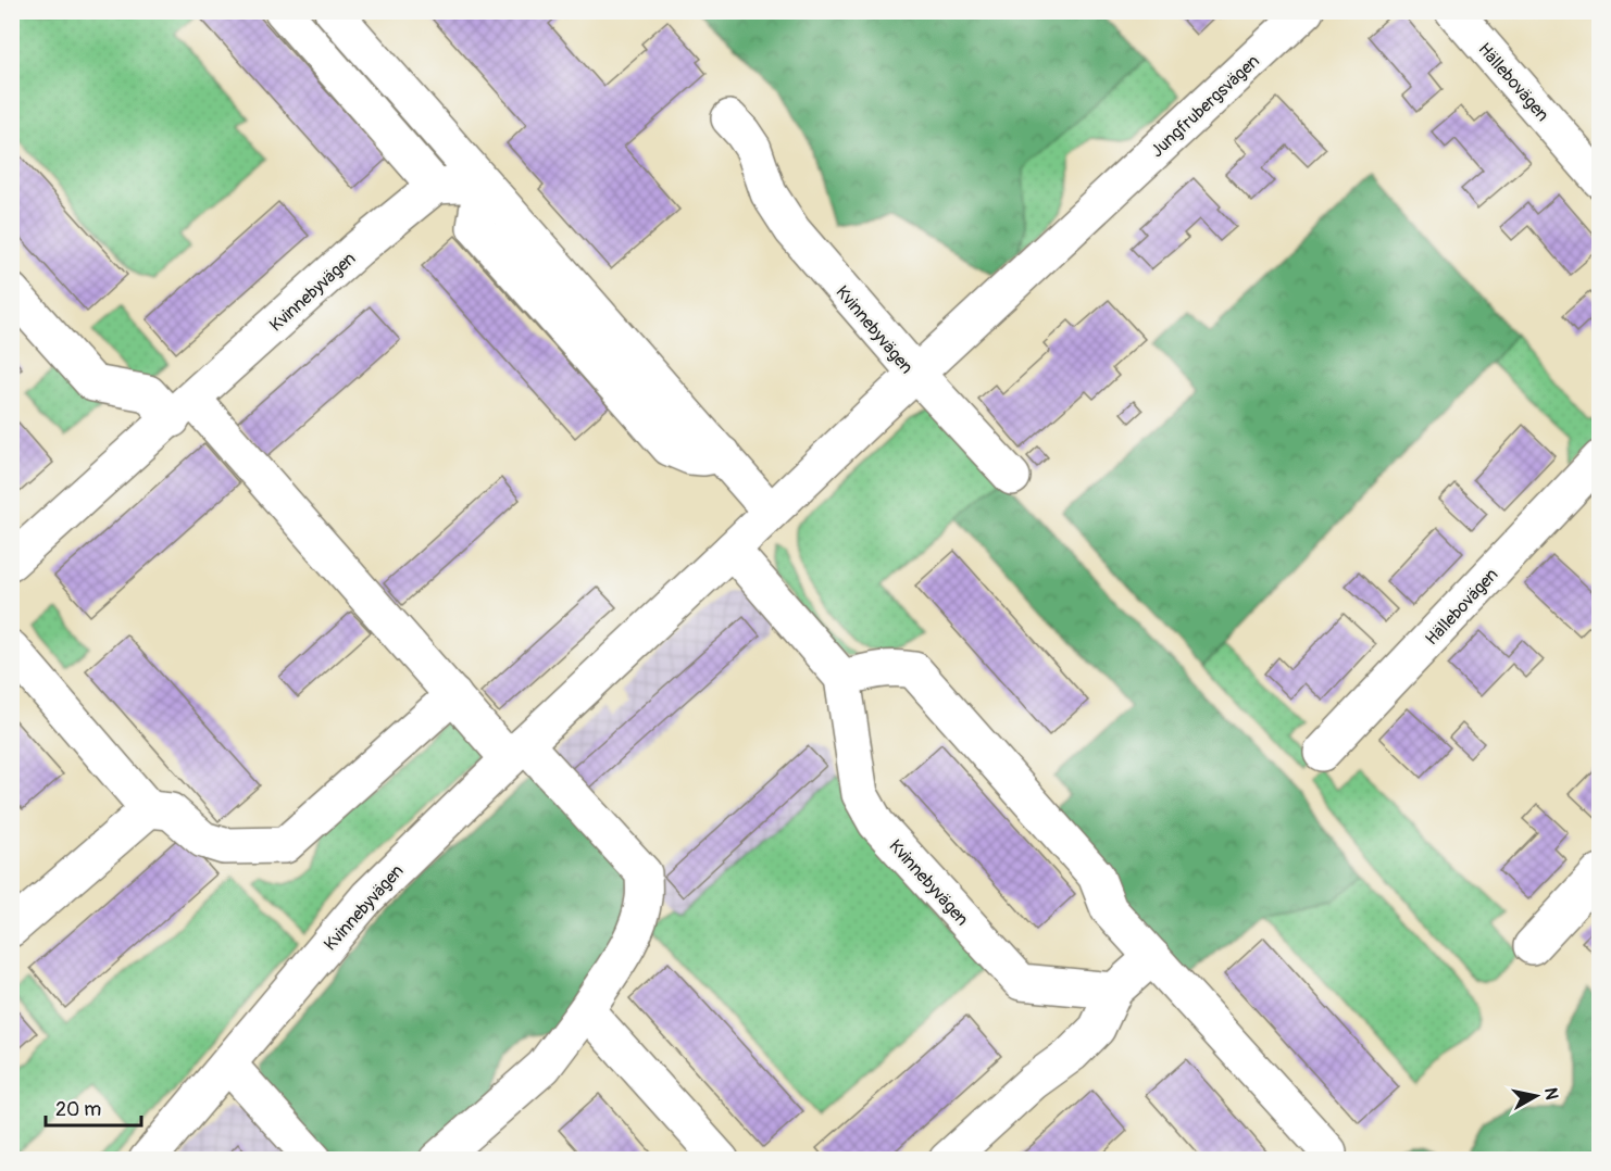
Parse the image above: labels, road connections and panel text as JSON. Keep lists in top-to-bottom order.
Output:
{
  "streets": {
    "street": ["Hällebovägen", "Jungfrubergsvägen", "Kvinnebyvägen"]
  },
  "crossings": [
    ["Jungfrubergsvägen", "Kvinnebyvägen"]
  ],
  "scale_bar": "20 m",
  "north": "right"
}
